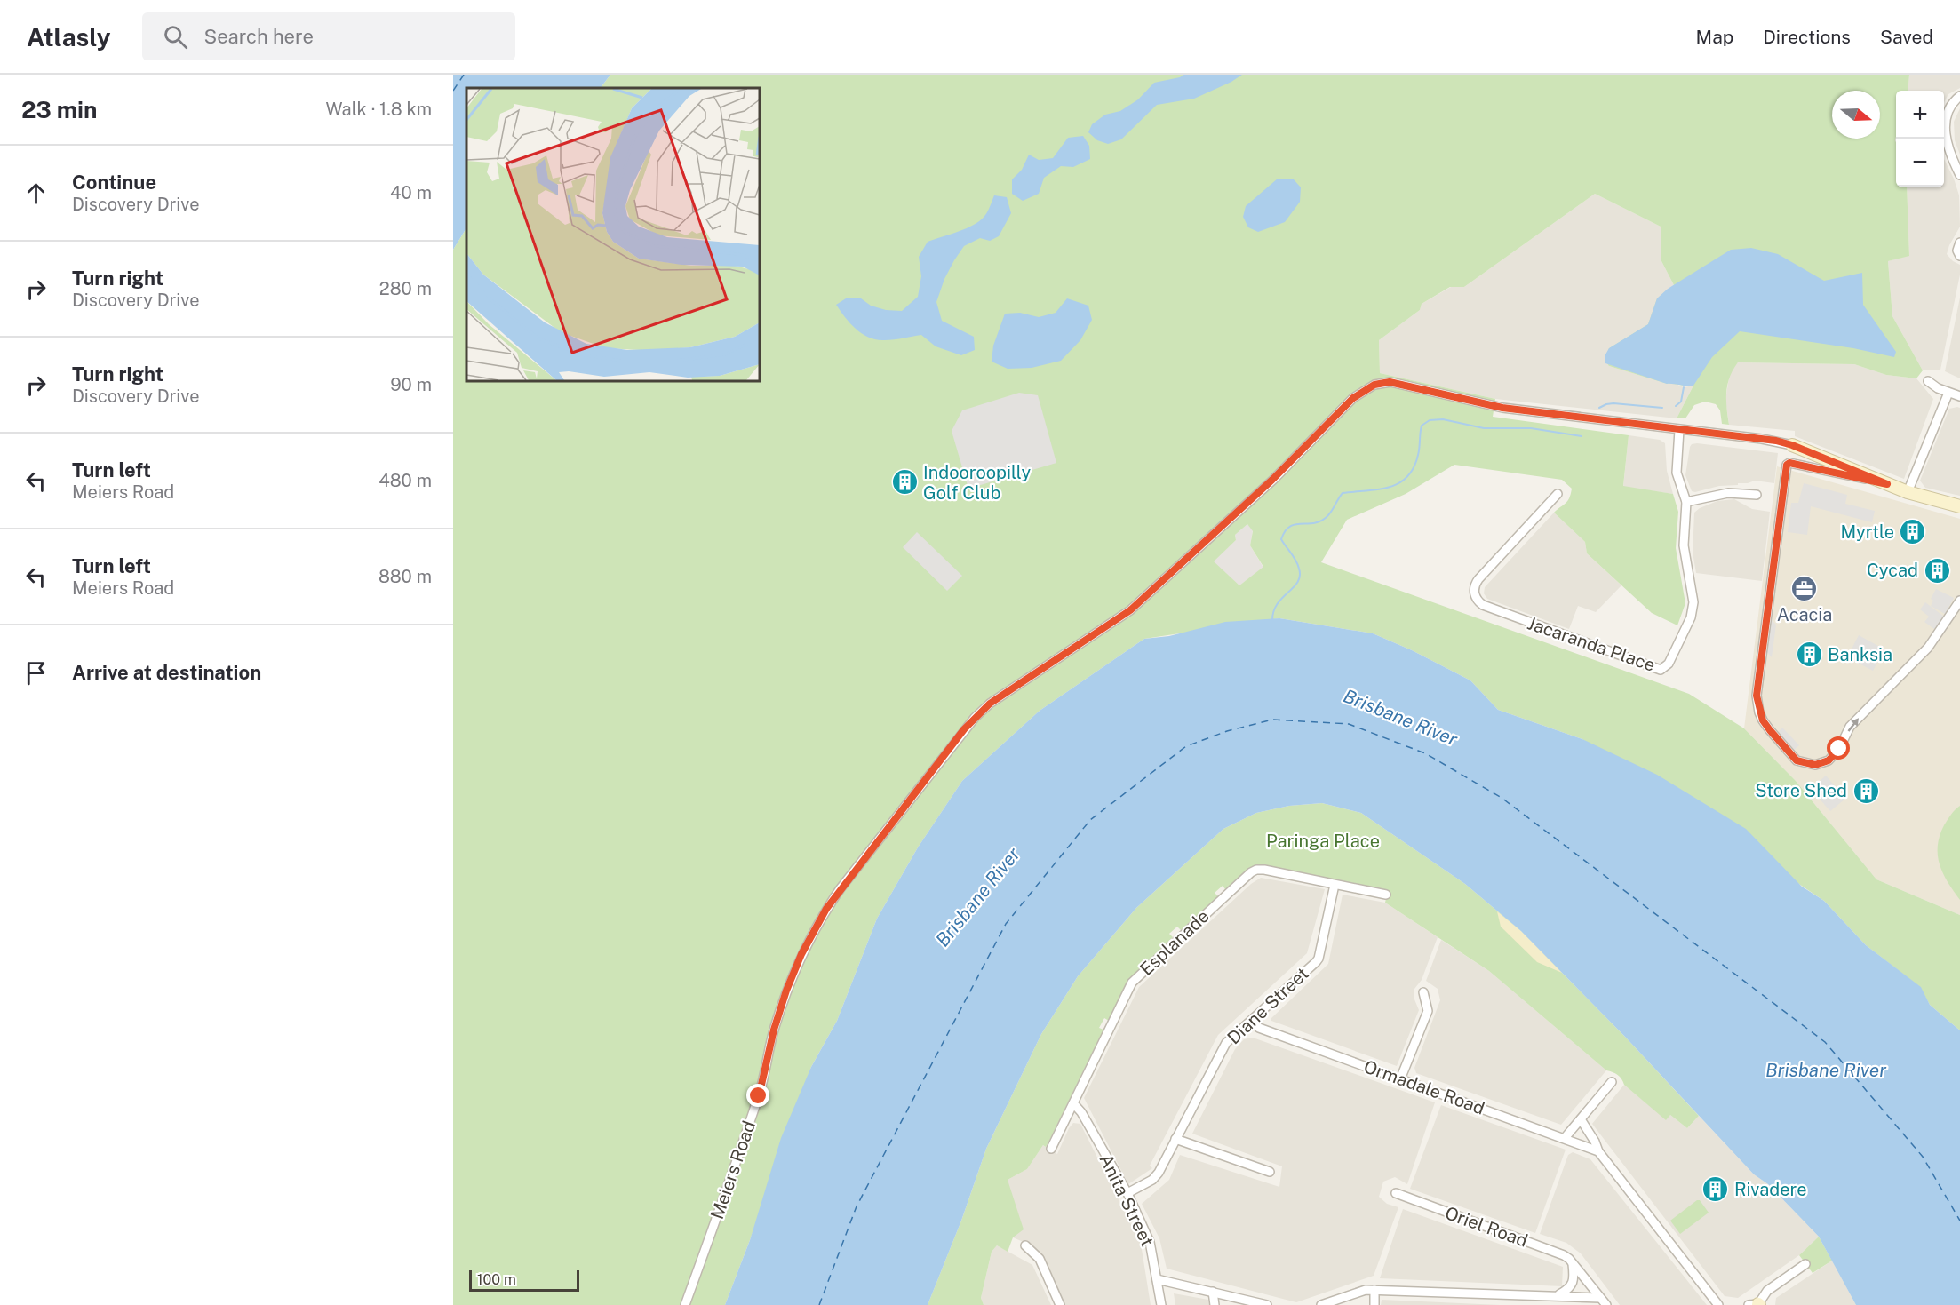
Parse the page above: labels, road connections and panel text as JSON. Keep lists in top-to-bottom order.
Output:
{
  "streets": {
    "street": [
      "Jacaranda Place",
      "Esplanade",
      "Diane Street",
      "Ormadale Road",
      "Meiers Road",
      "Anita Street",
      "Oriel Road"
    ]
  },
  "crossings": [
    ["Jacaranda Place", "Meiers Road"],
    ["Esplanade", "Diane Street"],
    ["Esplanade", "Anita Street"],
    ["Diane Street", "Ormadale Road"],
    ["Diane Street", "Anita Street"]
  ],
  "water": ["Brisbane River"],
  "parks": ["Paringa Place"],
  "places": {
    "building": [
      "Indooroopilly Golf Club",
      "Myrtle",
      "Cycad",
      "Banksia",
      "Store Shed",
      "Rivadere"
    ],
    "office": ["Acacia"]
  },
  "scale_bar": "100 m",
  "north": "right",
  "page": {
    "header": "Atlasly",
    "search": "Search here",
    "nav": ["Map", "Directions", "Saved"],
    "heading": ["23 min", "Walk · 1.8 km"],
    "map_buttons": ["+", "−"],
    "list": [
      ["Continue", "Discovery Drive", "40 m"],
      ["Turn right", "Discovery Drive", "280 m"],
      ["Turn right", "Discovery Drive", "90 m"],
      ["Turn left", "Meiers Road", "480 m"],
      ["Turn left", "Meiers Road", "880 m"],
      "Arrive at destination"
    ],
    "scale": "100 m"
  }
}
